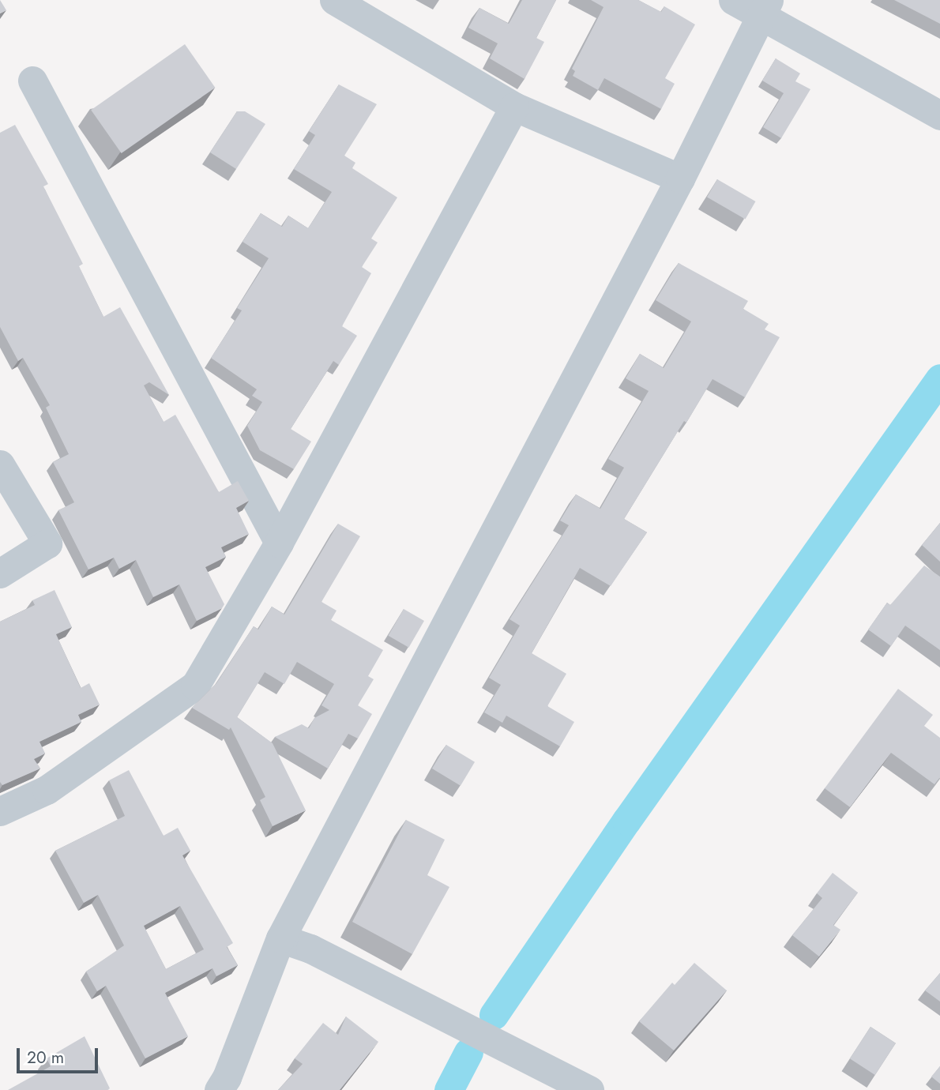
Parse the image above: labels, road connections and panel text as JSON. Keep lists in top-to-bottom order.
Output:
{
  "scale_bar": "20 m"
}
